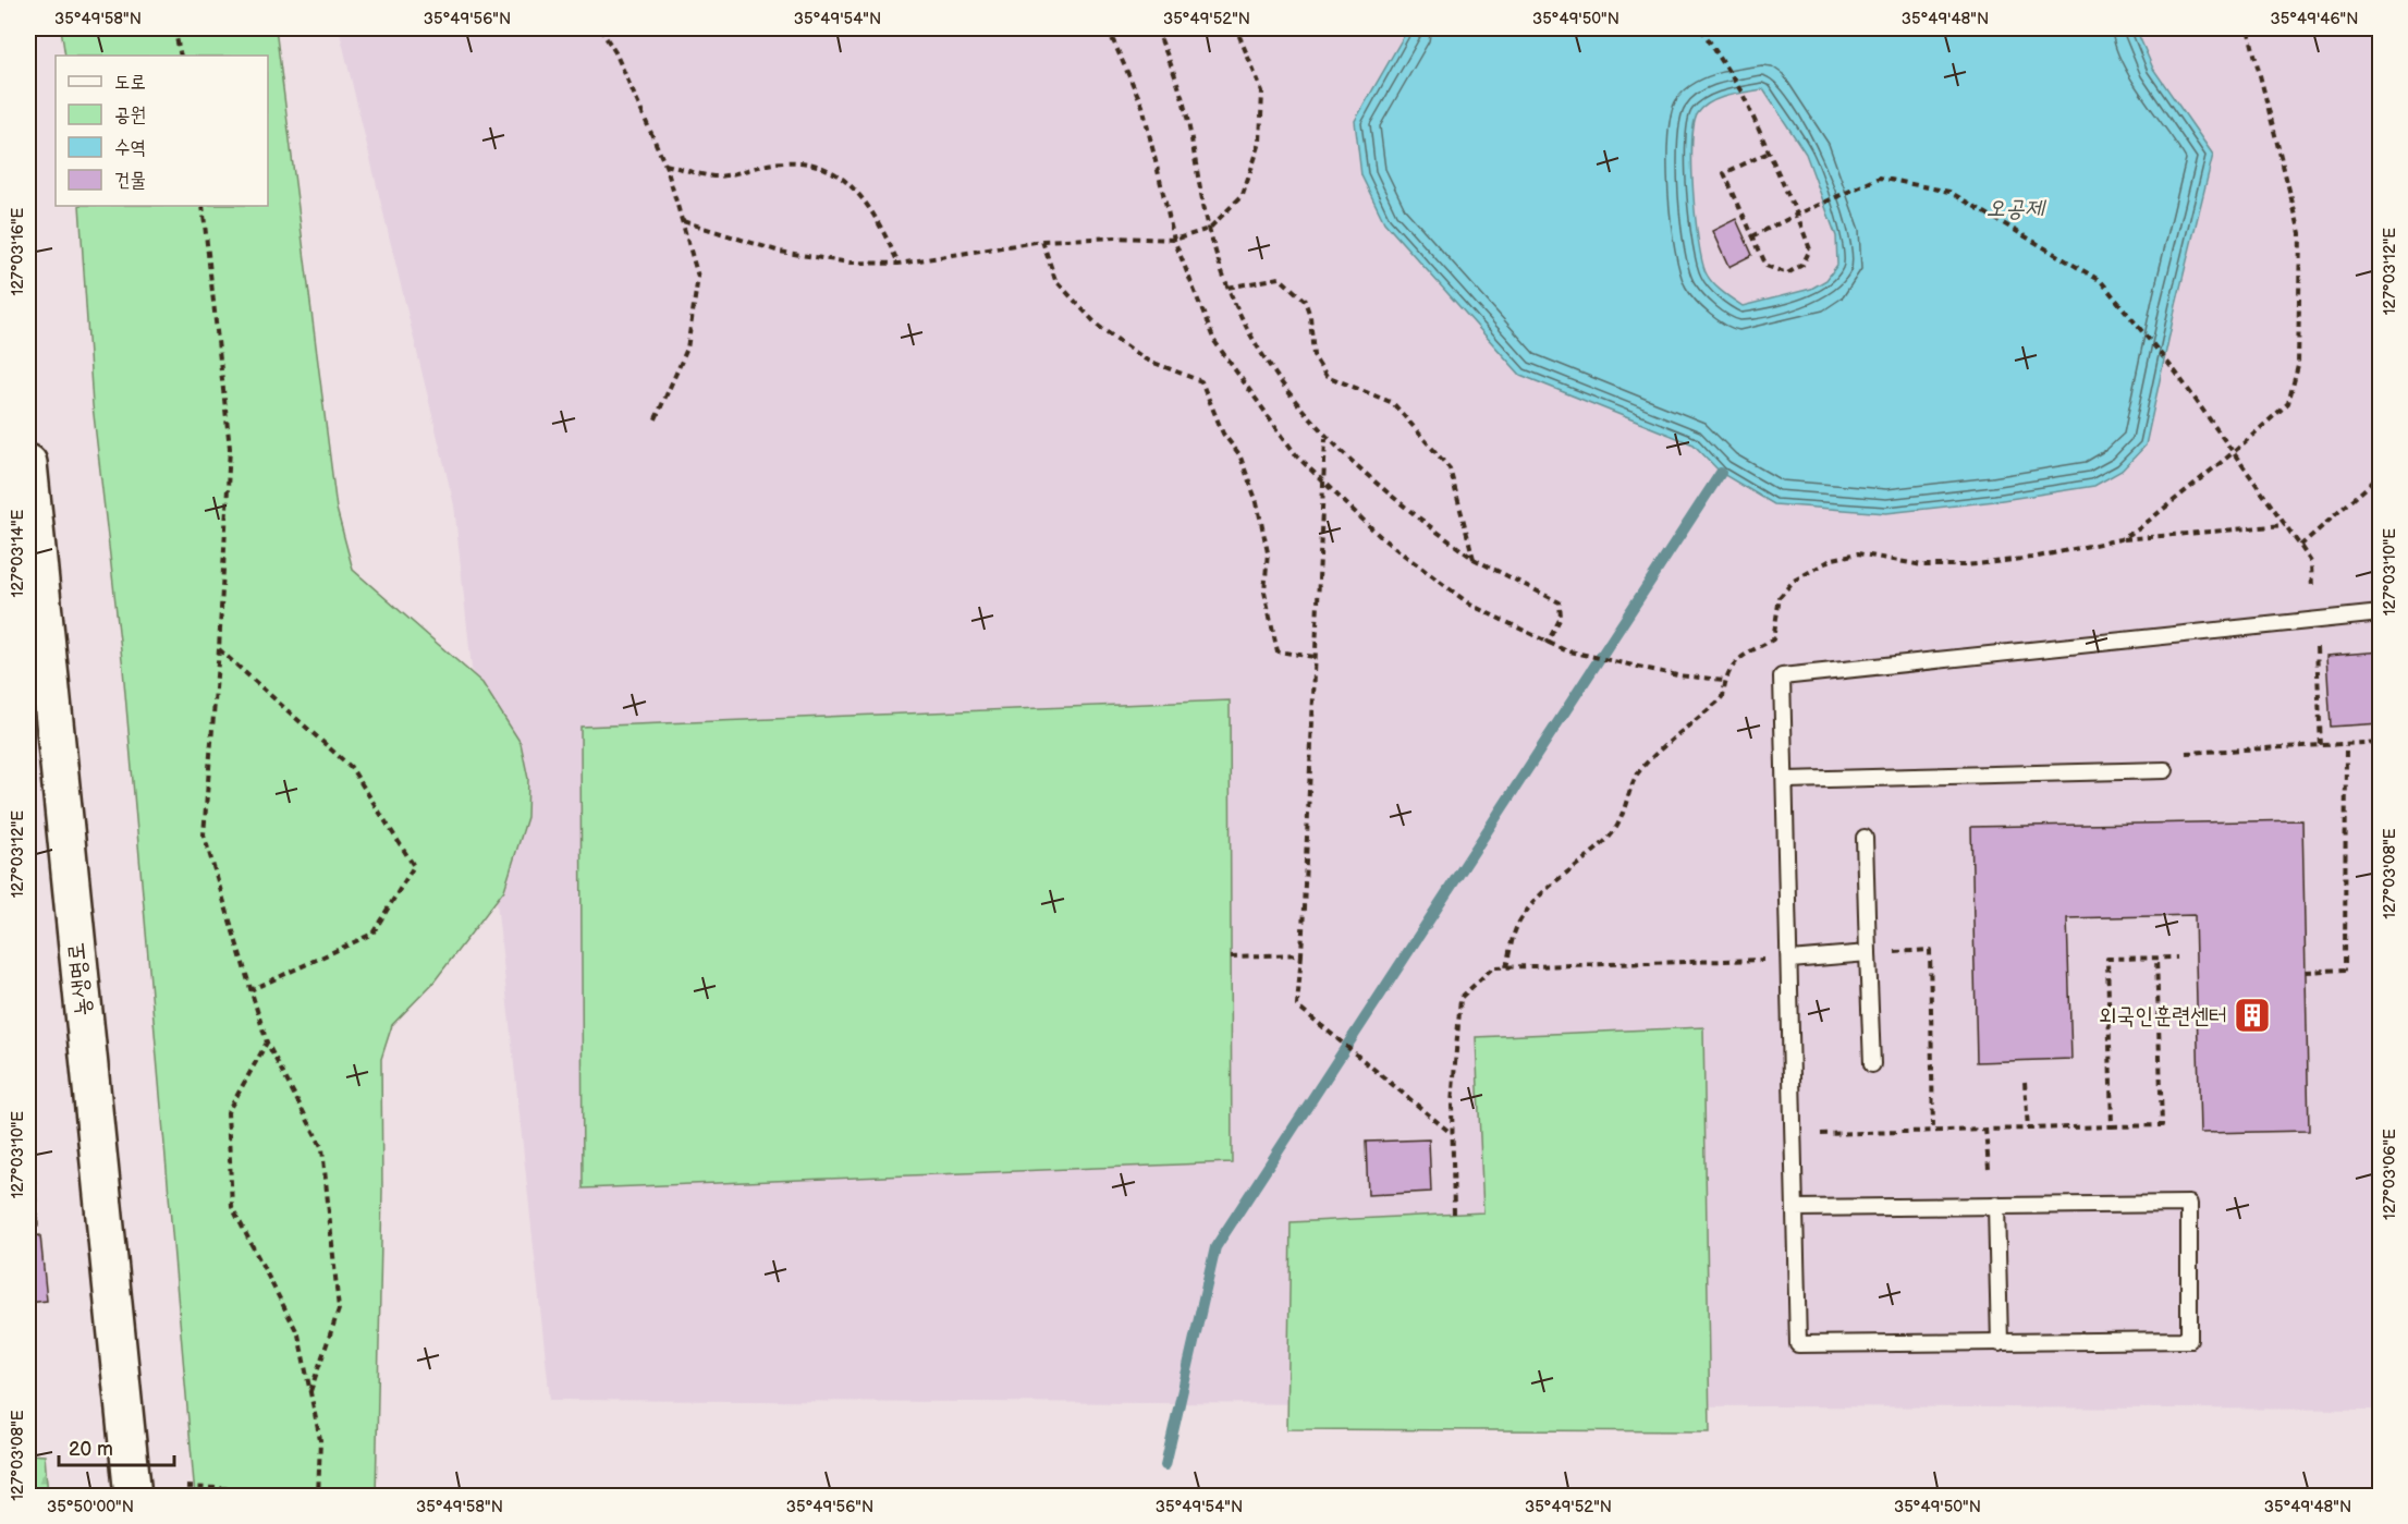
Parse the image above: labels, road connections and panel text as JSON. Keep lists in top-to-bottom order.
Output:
{
  "streets": {
    "street": ["농생명로"]
  },
  "water": ["오공제"],
  "places": {
    "building": ["외국인훈련센터"]
  },
  "legend": [
    "도로",
    "공원",
    "수역",
    "건물"
  ],
  "scale_bar": "20 m",
  "coordinates": [
    "35°49'58\"N",
    "35°49'56\"N",
    "35°49'54\"N",
    "35°49'52\"N",
    "35°49'50\"N",
    "35°49'48\"N",
    "35°49'46\"N",
    "127°03'16\"E",
    "127°03'12\"E",
    "127°03'14\"E",
    "127°03'10\"E",
    "127°03'08\"E",
    "127°03'06\"E",
    "35°50'00\"N"
  ]
}
